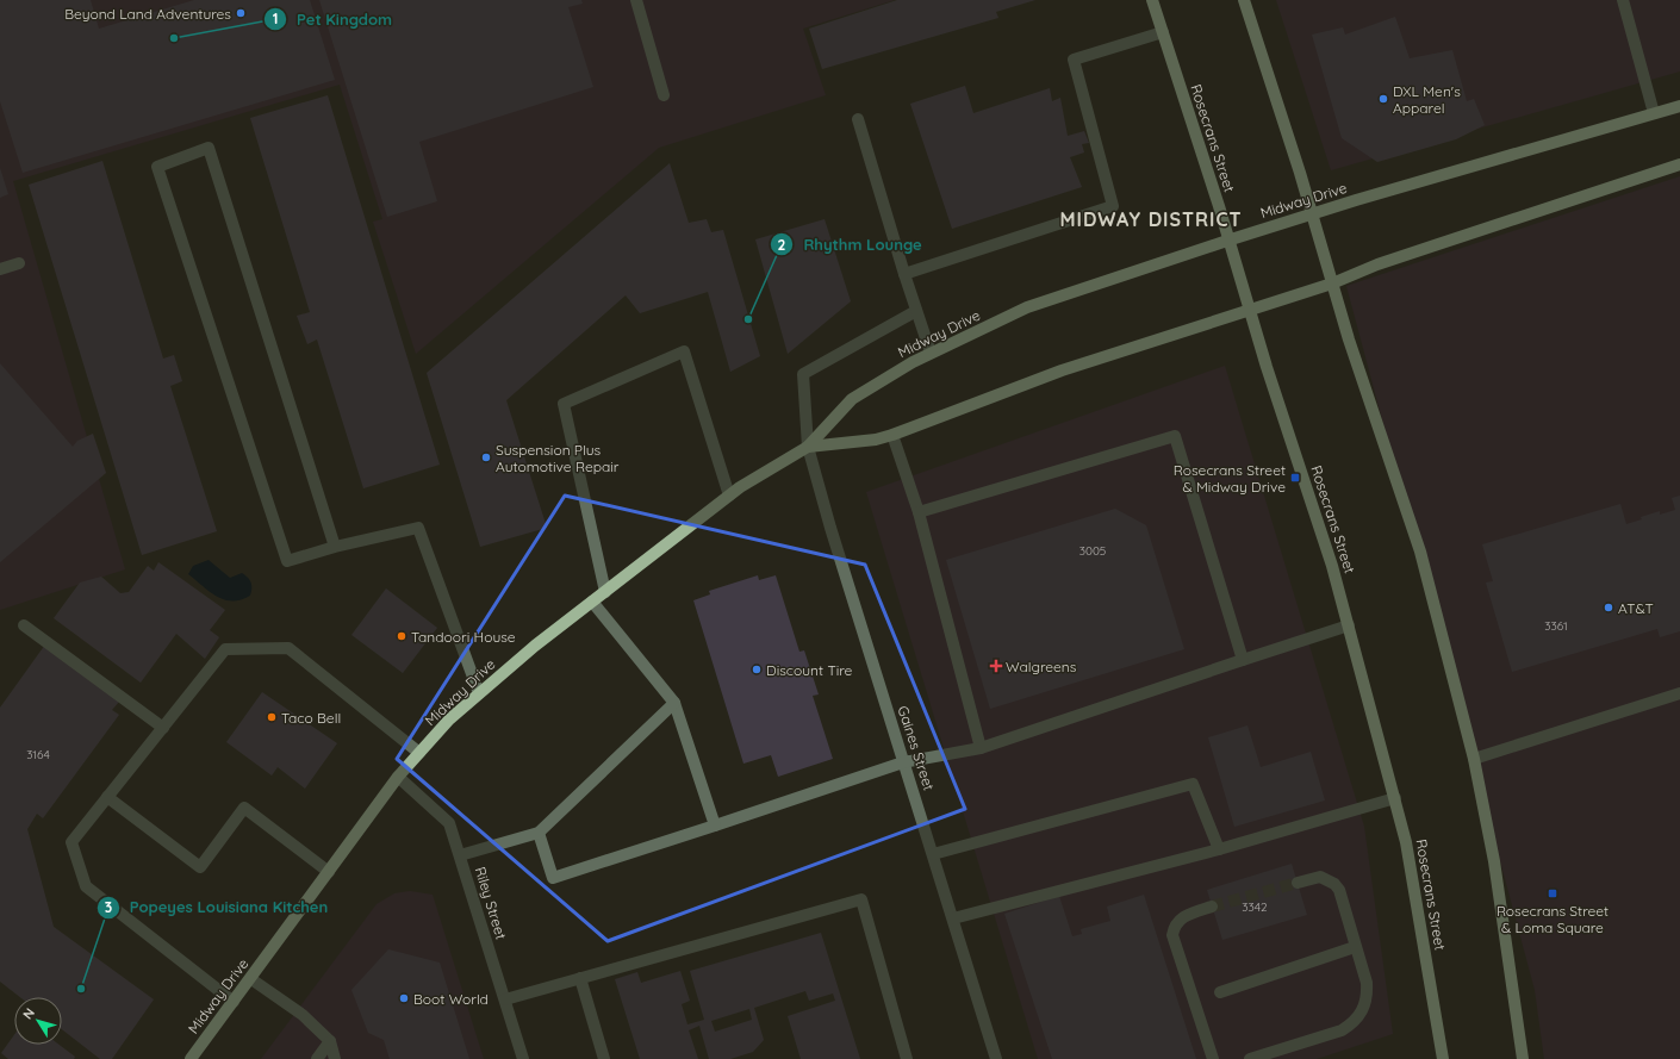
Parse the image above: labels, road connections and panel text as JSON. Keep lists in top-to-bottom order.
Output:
{
  "streets": {
    "main road": ["Rosecrans Street", "Midway Drive"],
    "street": ["Gaines Street", "Riley Street"]
  },
  "crossings": [
    ["Rosecrans Street", "Midway Drive"],
    ["Midway Drive", "Gaines Street"],
    ["Midway Drive", "Riley Street"]
  ],
  "districts": ["MIDWAY DISTRICT"],
  "places": {
    "other": [
      "Beyond Land Adventures",
      "Pet Kingdom",
      "DXL Men's Apparel",
      "Rhythm Lounge",
      "Suspension Plus Automotive Repair",
      "AT&T",
      "Tandoori House",
      "Discount Tire",
      "Taco Bell",
      "Popeyes Louisiana Kitchen",
      "Boot World"
    ],
    "transit": ["Rosecrans Street & Midway Drive", "Rosecrans Street & Loma Square"],
    "health": ["Walgreens"]
  },
  "house_numbers": [
    "3005",
    "3361",
    "3164",
    "3342"
  ],
  "north": "top left"
}
